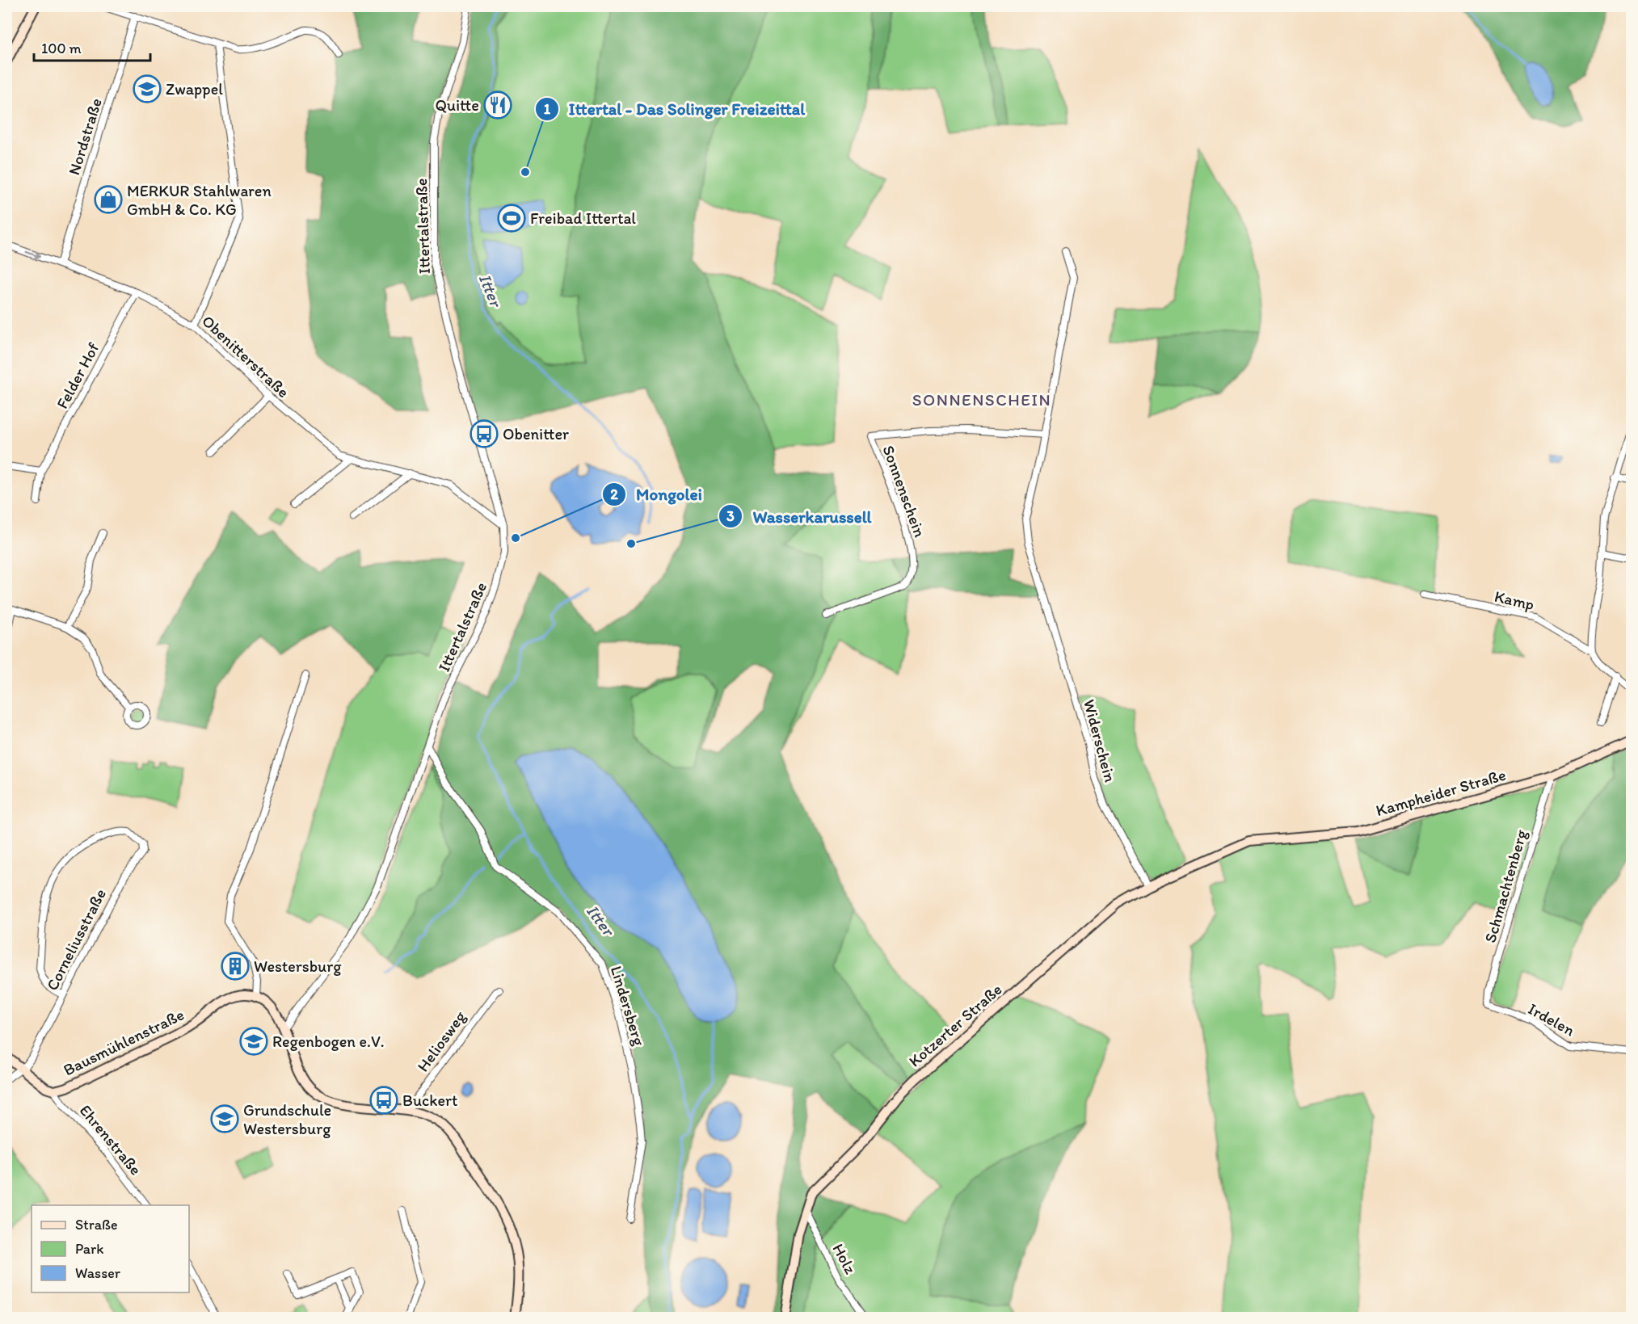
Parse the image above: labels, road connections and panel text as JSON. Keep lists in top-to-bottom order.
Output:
{
  "streets": {
    "street": [
      "Nordstraße",
      "Ittertalstraße",
      "Obenitterstraße",
      "Felder Hof",
      "Sonnenschein",
      "Kamp",
      "Widerschein",
      "Kampheider Straße",
      "Schmachtenberg",
      "Corneliusstraße",
      "Lindersberg",
      "Irdelen",
      "Kotzerter Straße",
      "Heliosweg",
      "Bausmühlenstraße",
      "Ehrenstraße",
      "Holz"
    ]
  },
  "crossings": [
    ["Nordstraße", "Obenitterstraße"],
    ["Ittertalstraße", "Obenitterstraße"],
    ["Ittertalstraße", "Lindersberg"],
    ["Obenitterstraße", "Felder Hof"],
    ["Sonnenschein", "Widerschein"],
    ["Widerschein", "Kotzerter Straße"],
    ["Kampheider Straße", "Schmachtenberg"],
    ["Kampheider Straße", "Kotzerter Straße"],
    ["Schmachtenberg", "Irdelen"],
    ["Kotzerter Straße", "Holz"],
    ["Bausmühlenstraße", "Ehrenstraße"]
  ],
  "districts": ["SONNENSCHEIN"],
  "water": ["Itter"],
  "places": {
    "school or university": ["Zwappel", "Regenbogen e.V.", "Grundschule Westersburg"],
    "restaurant": ["Quitte"],
    "other": ["Ittertal - Das Solinger Freizeittal", "Mongolei", "Wasserkarussell"],
    "shop": ["MERKUR Stahlwaren GmbH & Co. KG"],
    "sports": ["Freibad Ittertal"],
    "bus stop": ["Obenitter", "Buckert"],
    "building": ["Westersburg"]
  },
  "legend": ["Straße", "Park", "Wasser"],
  "scale_bar": "100 m"
}
